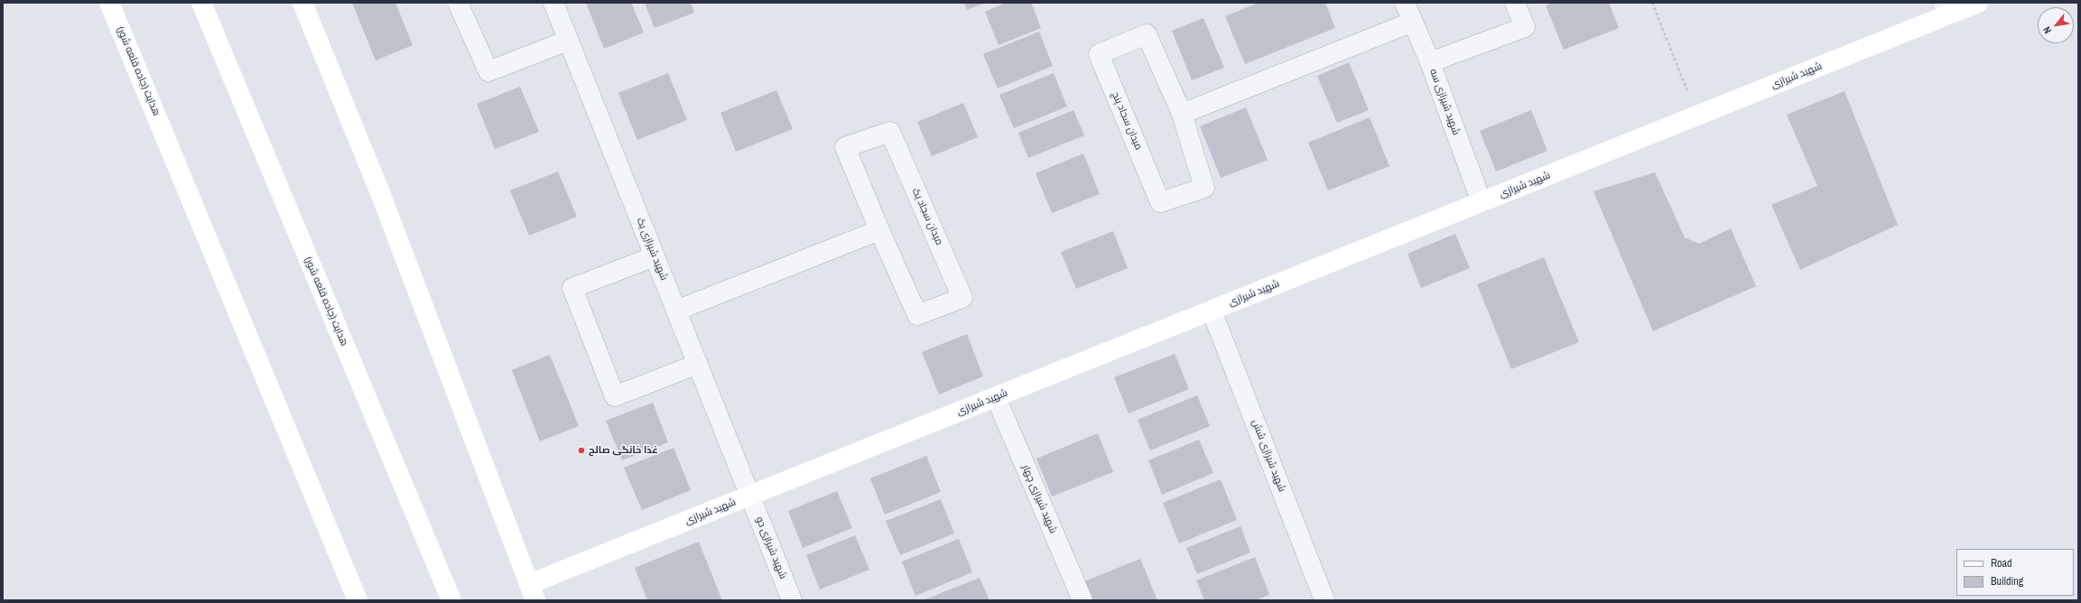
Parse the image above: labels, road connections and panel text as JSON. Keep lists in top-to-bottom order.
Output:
{
  "streets": {
    "main road": ["هدایت (جاده قلعه شور)", "شهید شیرازی"],
    "street": [
      "شهید شیرازی سه",
      "میدان سجاد پنج",
      "میدان سجاد یک",
      "شهید شیرازی یک",
      "شهید شیرازی شش",
      "شهید شیرازی چهار",
      "شهید شیرازی دو"
    ]
  },
  "crossings": [
    ["شهید شیرازی", "شهید شیرازی سه"],
    ["شهید شیرازی", "شهید شیرازی یک"],
    ["شهید شیرازی", "شهید شیرازی شش"],
    ["شهید شیرازی", "شهید شیرازی چهار"],
    ["شهید شیرازی", "شهید شیرازی دو"],
    ["شهید شیرازی یک", "شهید شیرازی دو"]
  ],
  "places": ["غذا خانگی صالح"],
  "legend": ["Road", "Building"],
  "north": "bottom left"
}
